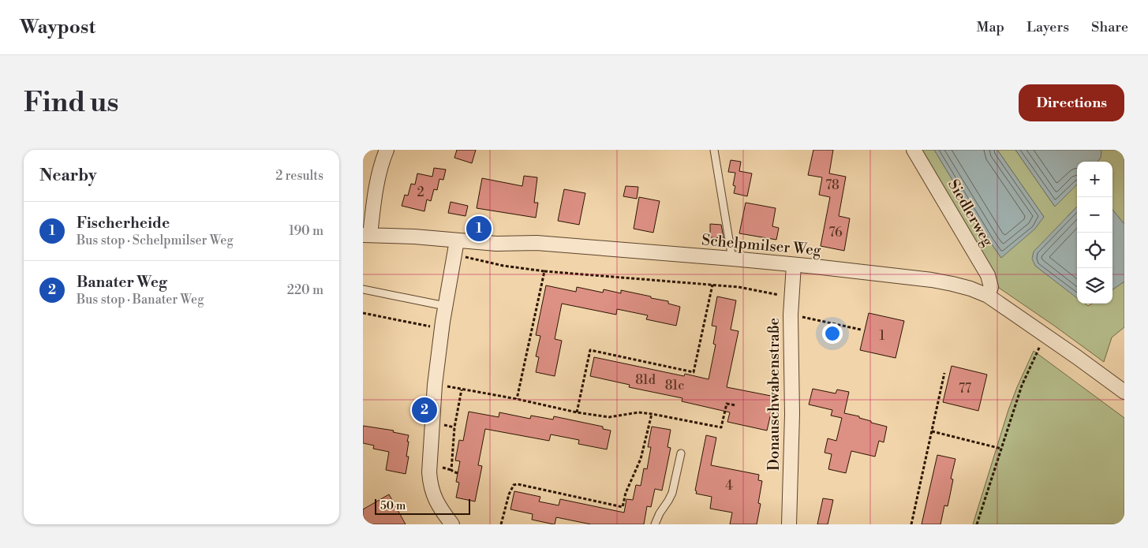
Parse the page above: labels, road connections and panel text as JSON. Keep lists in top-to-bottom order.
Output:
{
  "streets": {
    "street": ["Siedlerweg", "Schelpmilser Weg", "Donauschwabenstraße"]
  },
  "crossings": [
    ["Siedlerweg", "Schelpmilser Weg"],
    ["Schelpmilser Weg", "Donauschwabenstraße"]
  ],
  "house_numbers": [
    "78",
    "2",
    "76",
    "1",
    "81d",
    "81c",
    "77",
    "4"
  ],
  "scale_bar": "50 m",
  "page": {
    "header": "Waypost",
    "nav": ["Map", "Layers", "Share"],
    "buttons": "Directions",
    "title": "Find us",
    "heading": ["Nearby", "2 results"],
    "map_buttons": ["+", "−"],
    "list": [
      {
        "mark": "1",
        "name": "Fischerheide",
        "note": "Bus stop · Schelpmilser Weg",
        "value": "190 m"
      },
      {
        "mark": "2",
        "name": "Banater Weg",
        "note": "Bus stop · Banater Weg",
        "value": "220 m"
      }
    ],
    "pins": ["1", "2"],
    "scale": "50 m"
  }
}
